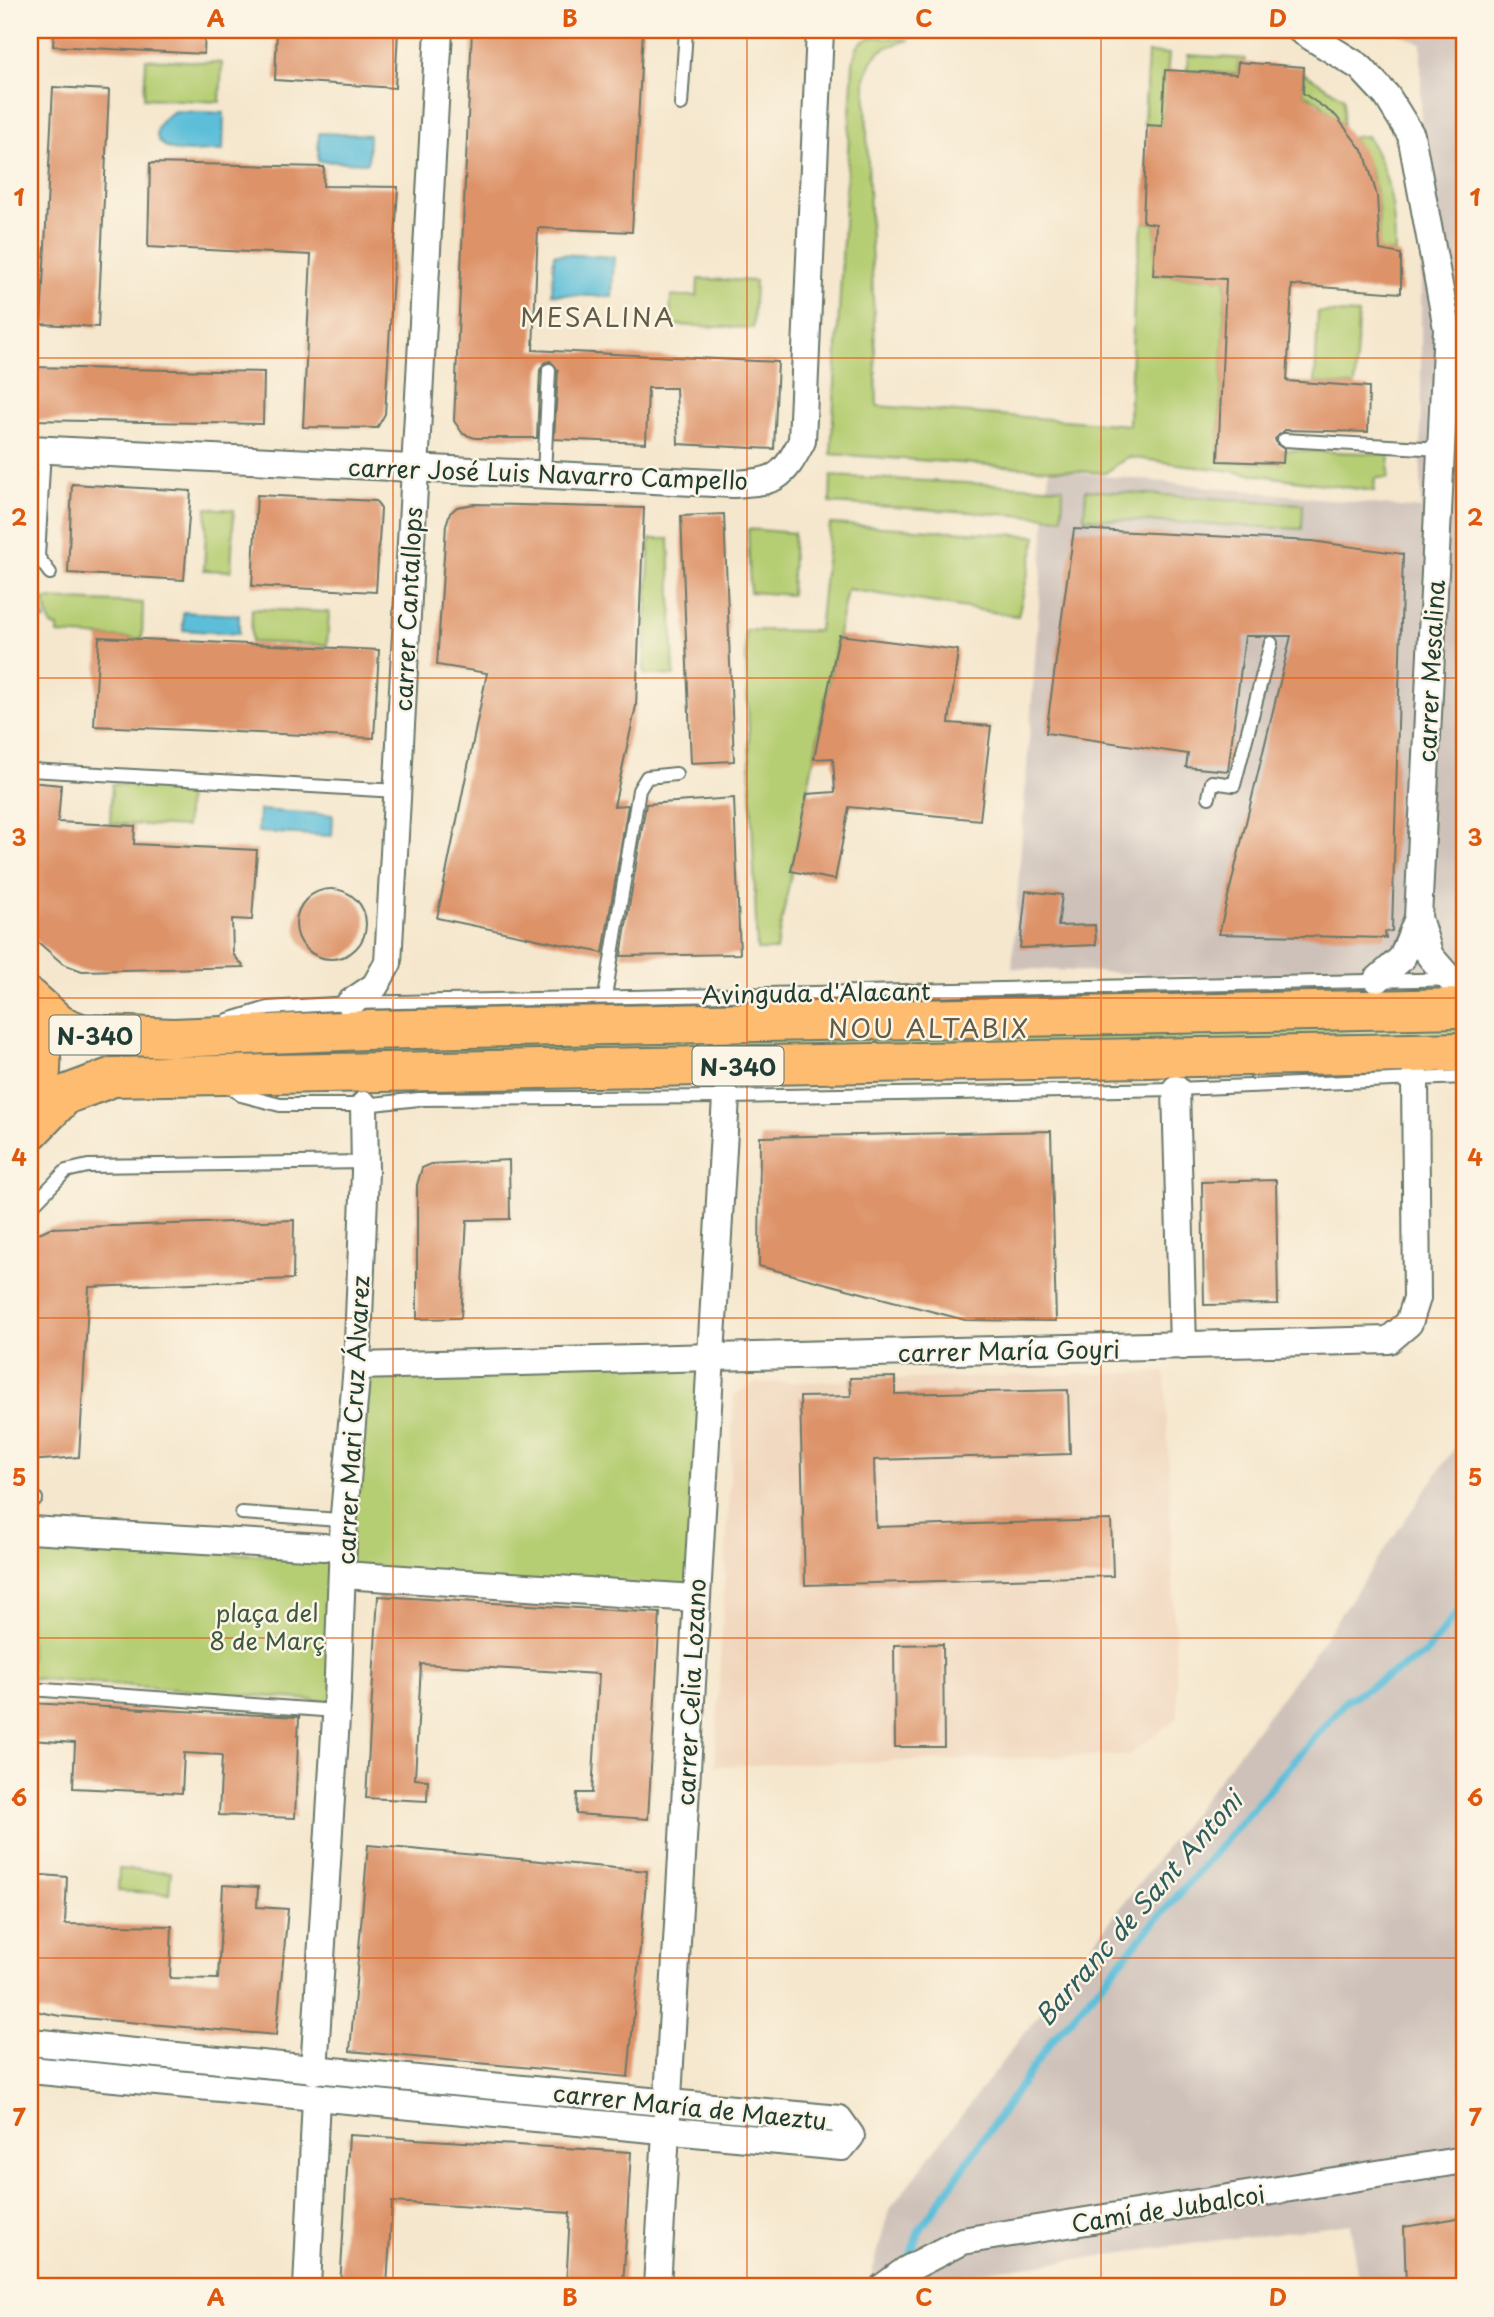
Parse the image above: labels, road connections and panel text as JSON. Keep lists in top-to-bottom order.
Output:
{
  "streets": {
    "highway": ["Avinguda d'Alacant", "N-340"],
    "street": [
      "carrer José Luis Navarro Campello",
      "carrer Cantallops",
      "carrer Mesalina",
      "carrer María Goyri",
      "carrer Mari Cruz Álvarez",
      "carrer Celia Lozano",
      "carrer María de Maeztu",
      "Camí de Jubalcoi"
    ]
  },
  "crossings": [
    ["carrer José Luis Navarro Campello", "carrer Cantallops"],
    ["carrer Cantallops", "Avinguda d'Alacant"],
    ["carrer Mesalina", "Avinguda d'Alacant"],
    ["carrer María Goyri", "carrer Mari Cruz Álvarez"],
    ["carrer María Goyri", "carrer Celia Lozano"],
    ["carrer Mari Cruz Álvarez", "carrer María de Maeztu"],
    ["carrer Celia Lozano", "carrer María de Maeztu"]
  ],
  "districts": ["MESALINA", "NOU ALTABIX"],
  "water": ["Barranc de Sant Antoni"],
  "parks": ["plaça del 8 de Març"],
  "grid": {
    "columns": [
      "A",
      "B",
      "C",
      "D"
    ],
    "rows": [
      "1",
      "2",
      "3",
      "4",
      "5",
      "6",
      "7"
    ]
  }
}
